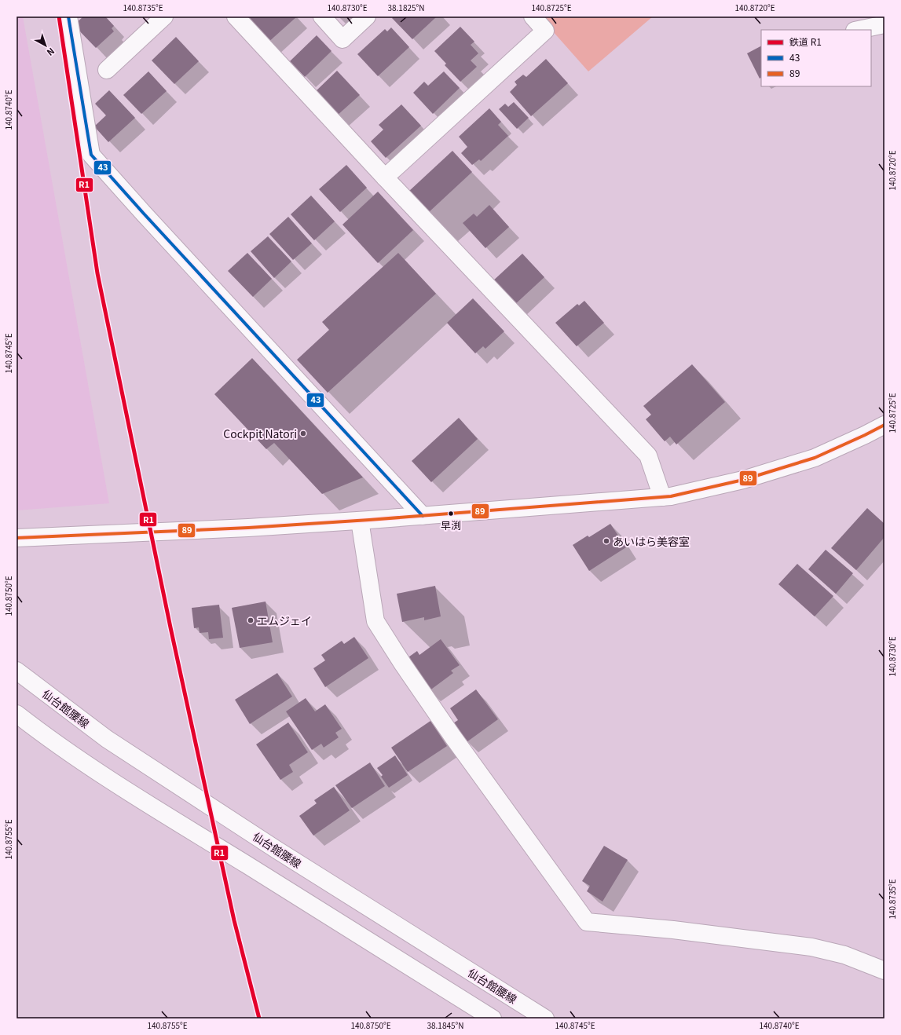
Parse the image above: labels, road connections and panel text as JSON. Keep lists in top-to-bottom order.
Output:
{
  "streets": {
    "street": ["仙台館腰線"]
  },
  "places": [
    "Cockpit Natori",
    "早渕",
    "あいはら美容室",
    "エムジェイ"
  ],
  "lines": ["rail line R1", "transit line 43", "transit line 89"],
  "legend": ["鉄道 R1", "43", "89"],
  "north": "bottom right",
  "coordinates": [
    "140.8735°E",
    "140.8730°E",
    "38.1825°N",
    "140.8725°E",
    "140.8720°E",
    "140.8740°E",
    "140.8745°E",
    "140.8750°E",
    "140.8755°E",
    "38.1845°N"
  ]
}
